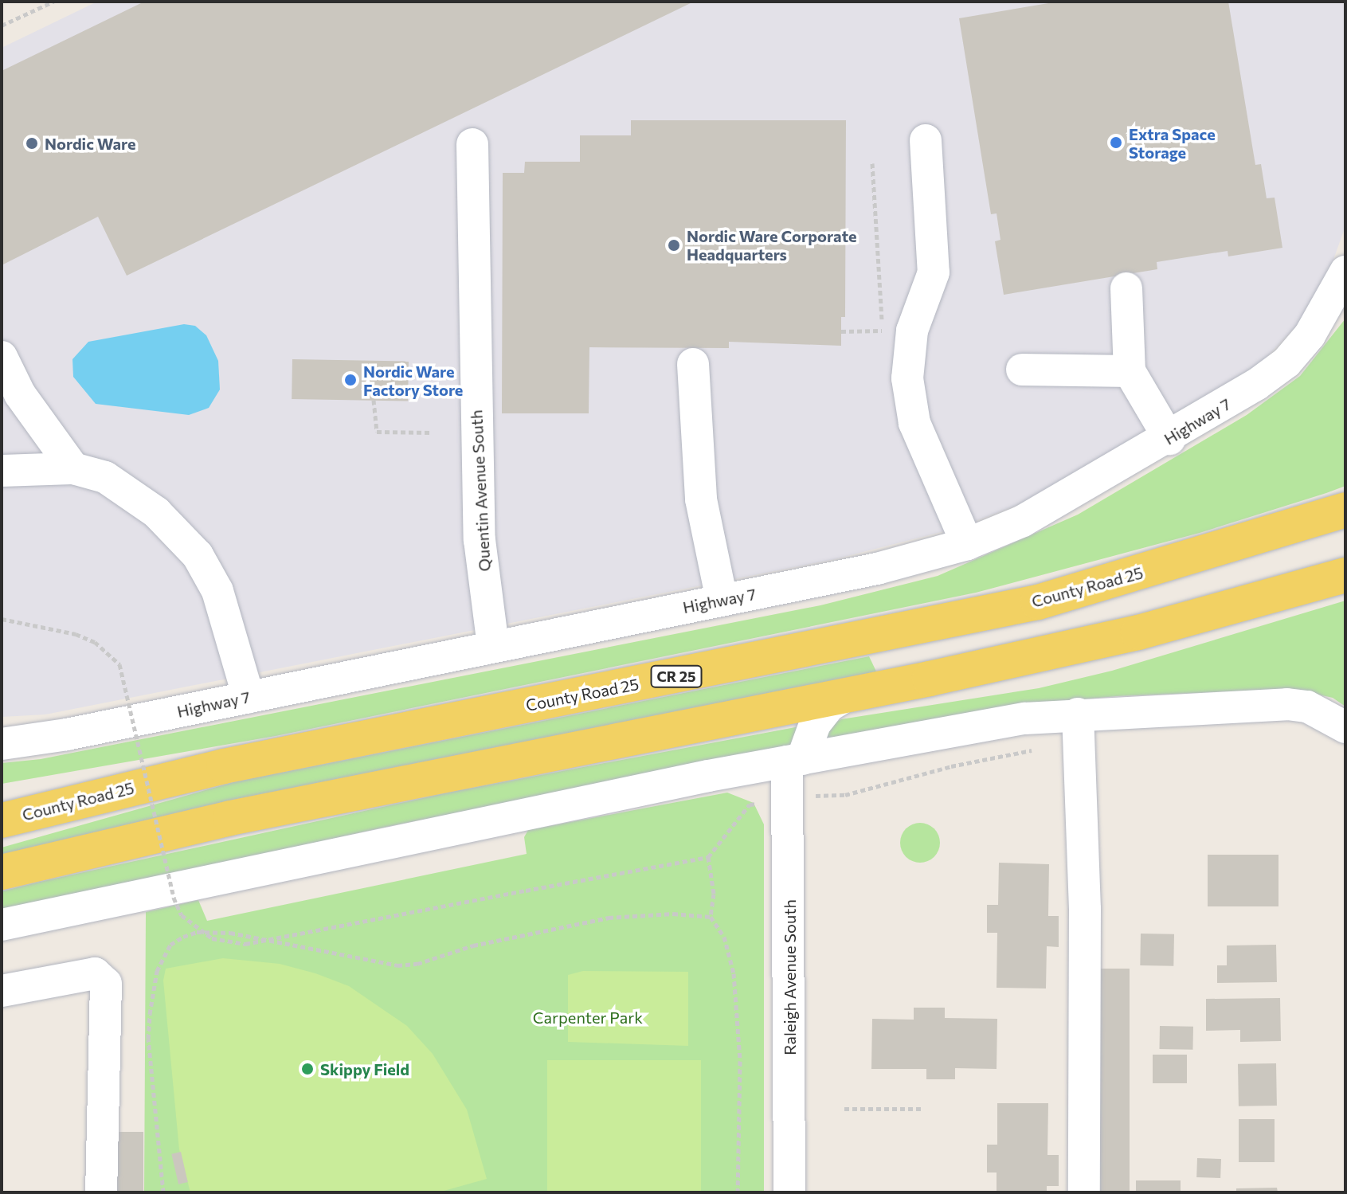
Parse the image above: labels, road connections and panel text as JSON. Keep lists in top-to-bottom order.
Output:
{
  "streets": {
    "main road": ["County Road 25", "CR 25"],
    "street": ["Highway 7", "Quentin Avenue South", "Raleigh Avenue South"]
  },
  "crossings": [
    ["Highway 7", "Quentin Avenue South"]
  ],
  "parks": ["Carpenter Park"],
  "places": [
    "Extra Space Storage",
    "Nordic Ware",
    "Nordic Ware Corporate Headquarters",
    "Nordic Ware Factory Store",
    "Skippy Field"
  ]
}
